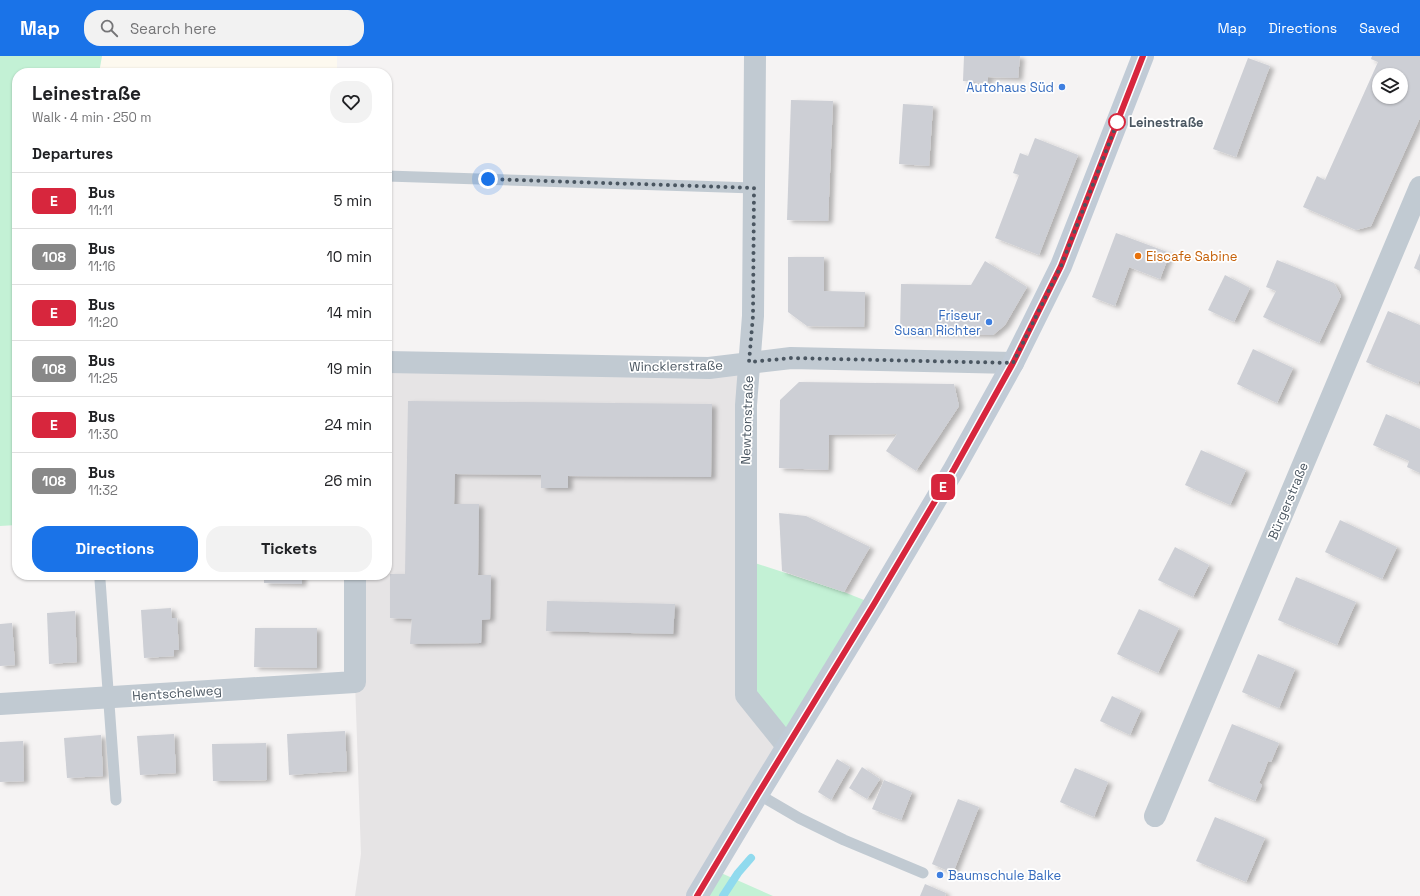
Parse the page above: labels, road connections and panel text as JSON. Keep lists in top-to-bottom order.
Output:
{
  "streets": {
    "street": [
      "Wincklerstraße",
      "Newtonstraße",
      "Bürgerstraße",
      "Hentschelweg"
    ]
  },
  "crossings": [
    ["Wincklerstraße", "Newtonstraße"]
  ],
  "places": [
    "Autohaus Süd",
    "Leinestraße",
    "Eiscafe Sabine",
    "Friseur Susan Richter",
    "Baumschule Balke"
  ],
  "lines": ["bus line E"],
  "page": {
    "header": "Map",
    "search": "Search here",
    "nav": ["Map", "Directions", "Saved"],
    "on_map": "E",
    "heading": [
      ["Leinestraße", "Walk · 4 min · 250 m"],
      "Departures"
    ],
    "list": [
      {
        "mark": "E",
        "name": "Bus",
        "note": "11:11",
        "value": "5 min"
      },
      {
        "mark": "108",
        "name": "Bus",
        "note": "11:16",
        "value": "10 min"
      },
      {
        "mark": "E",
        "name": "Bus",
        "note": "11:20",
        "value": "14 min"
      },
      {
        "mark": "108",
        "name": "Bus",
        "note": "11:25",
        "value": "19 min"
      },
      {
        "mark": "E",
        "name": "Bus",
        "note": "11:30",
        "value": "24 min"
      },
      {
        "mark": "108",
        "name": "Bus",
        "note": "11:32",
        "value": "26 min"
      }
    ],
    "buttons": ["Directions", "Tickets"]
  }
}
